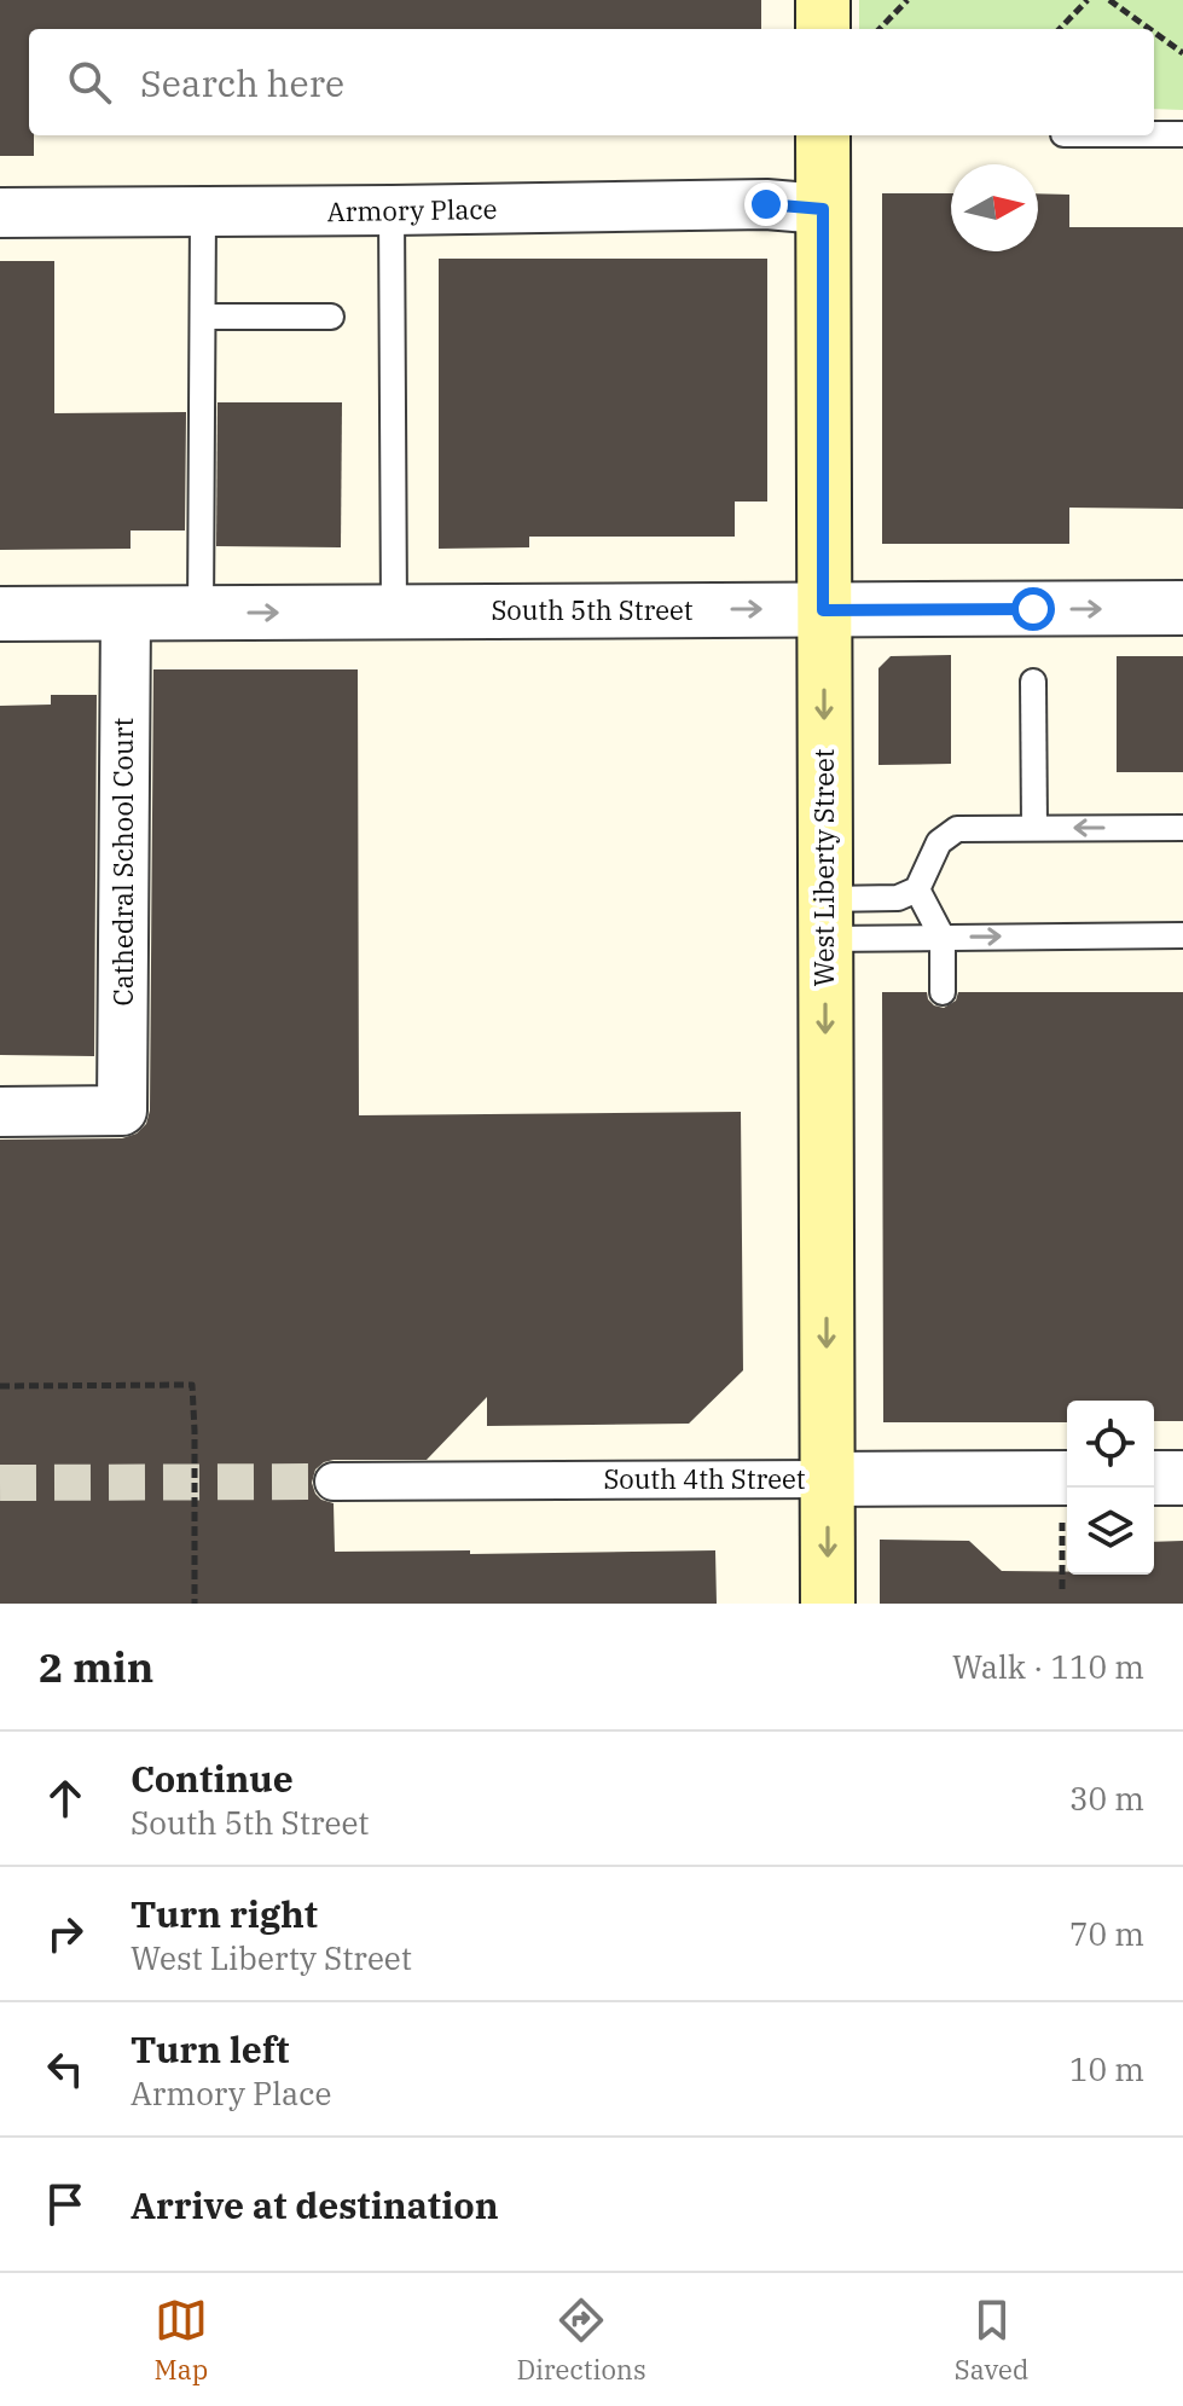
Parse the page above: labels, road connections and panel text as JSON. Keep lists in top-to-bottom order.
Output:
{
  "streets": {
    "main road": ["West Liberty Street"],
    "street": [
      "Armory Place",
      "South 5th Street",
      "Cathedral School Court",
      "South 4th Street"
    ]
  },
  "crossings": [
    ["Armory Place", "West Liberty Street"],
    ["South 5th Street", "Cathedral School Court"],
    ["South 5th Street", "West Liberty Street"],
    ["West Liberty Street", "South 4th Street"]
  ],
  "one_way": ["South 5th Street", "West Liberty Street"],
  "north": "right",
  "page": {
    "search": "Search here",
    "heading": ["2 min", "Walk · 110 m"],
    "list": [
      ["Continue", "South 5th Street", "30 m"],
      ["Turn right", "West Liberty Street", "70 m"],
      ["Turn left", "Armory Place", "10 m"],
      "Arrive at destination"
    ],
    "nav": ["Map", "Directions", "Saved"]
  }
}
